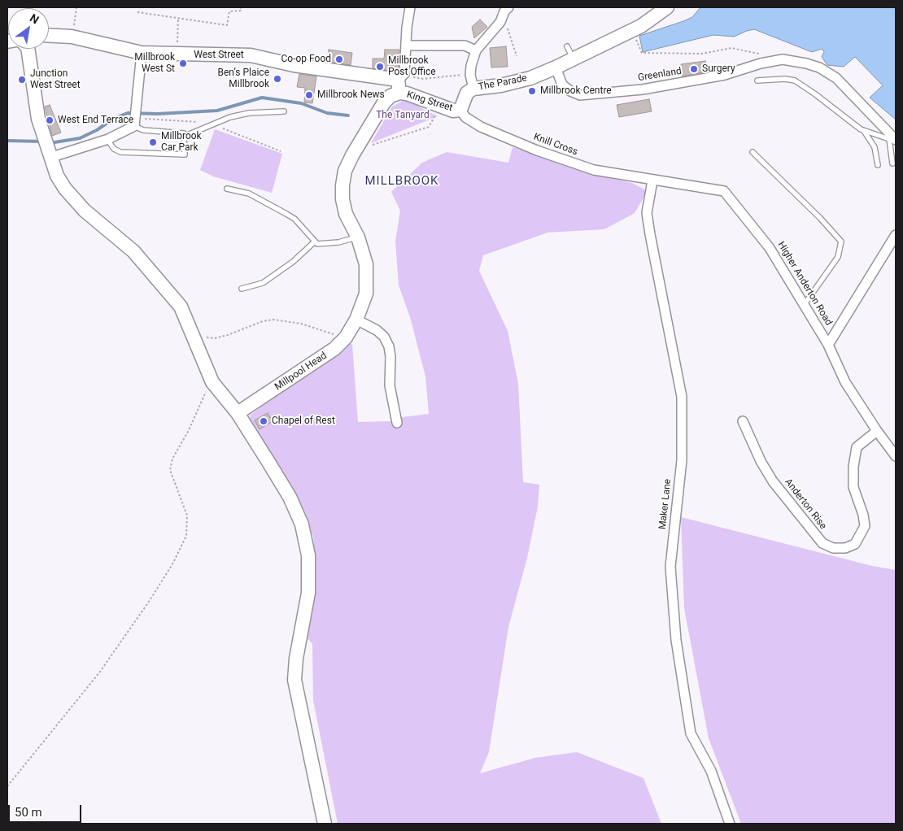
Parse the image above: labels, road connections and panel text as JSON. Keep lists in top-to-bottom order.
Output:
{
  "streets": {
    "street": [
      "West Street",
      "Greenland",
      "The Parade",
      "King Street",
      "Knill Cross",
      "Higher Anderton Road",
      "Millpool Head",
      "Maker Lane",
      "Anderton Rise"
    ]
  },
  "crossings": [
    ["Greenland", "The Parade"],
    ["King Street", "Knill Cross"],
    ["King Street", "Millpool Head"],
    ["Knill Cross", "Higher Anderton Road"],
    ["Knill Cross", "Maker Lane"],
    ["Higher Anderton Road", "Maker Lane"],
    ["Higher Anderton Road", "Anderton Rise"]
  ],
  "districts": ["MILLBROOK"],
  "parks": ["The Tanyard"],
  "places": [
    "Co-op Food",
    "Millbrook West St",
    "Millbrook Post Office",
    "Surgery",
    "Ben’s Plaice Millbrook",
    "Junction West Street",
    "Millbrook Centre",
    "Millbrook News",
    "West End Terrace",
    "Millbrook Car Park",
    "Chapel of Rest"
  ],
  "scale_bar": "50 m",
  "north": "top right"
}
